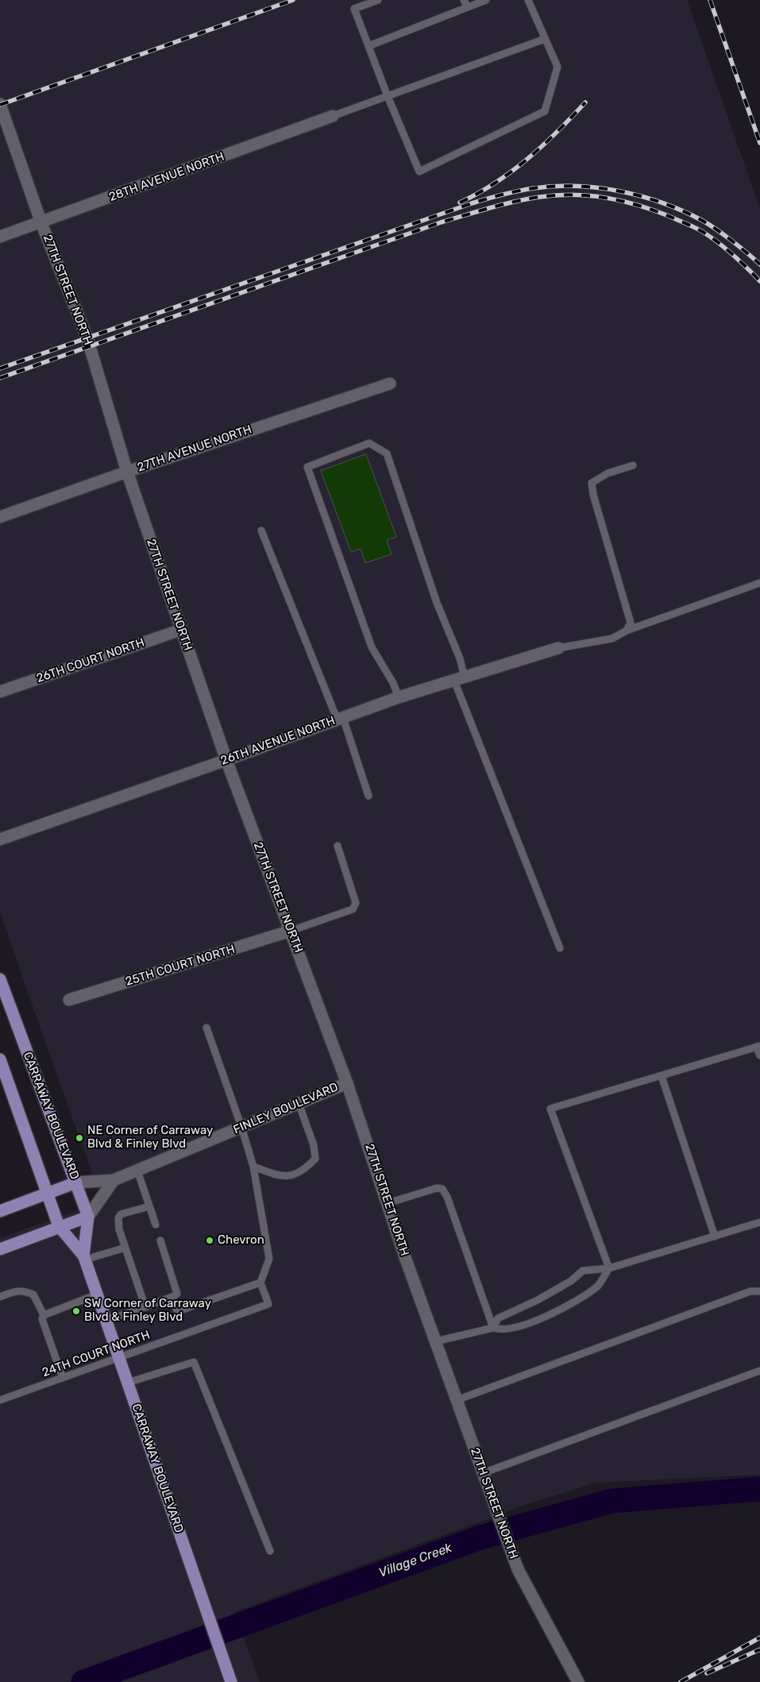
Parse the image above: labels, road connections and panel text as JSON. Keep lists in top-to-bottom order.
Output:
{
  "streets": {
    "main road": ["FINLEY BOULEVARD", "CARRAWAY BOULEVARD"],
    "street": [
      "28TH AVENUE NORTH",
      "27TH STREET NORTH",
      "27TH AVENUE NORTH",
      "26TH COURT NORTH",
      "26TH AVENUE NORTH",
      "25TH COURT NORTH"
    ],
    "lane": ["24TH COURT NORTH"]
  },
  "crossings": [
    ["28TH AVENUE NORTH", "27TH STREET NORTH"],
    ["27TH STREET NORTH", "27TH AVENUE NORTH"],
    ["27TH STREET NORTH", "26TH COURT NORTH"],
    ["27TH STREET NORTH", "26TH AVENUE NORTH"],
    ["27TH STREET NORTH", "25TH COURT NORTH"],
    ["27TH STREET NORTH", "FINLEY BOULEVARD"],
    ["FINLEY BOULEVARD", "CARRAWAY BOULEVARD"],
    ["CARRAWAY BOULEVARD", "24TH COURT NORTH"]
  ],
  "water": ["Village Creek"],
  "places": ["NE Corner of Carraway Blvd & Finley Blvd", "Chevron", "SW Corner of Carraway Blvd & Finley Blvd"]
}
